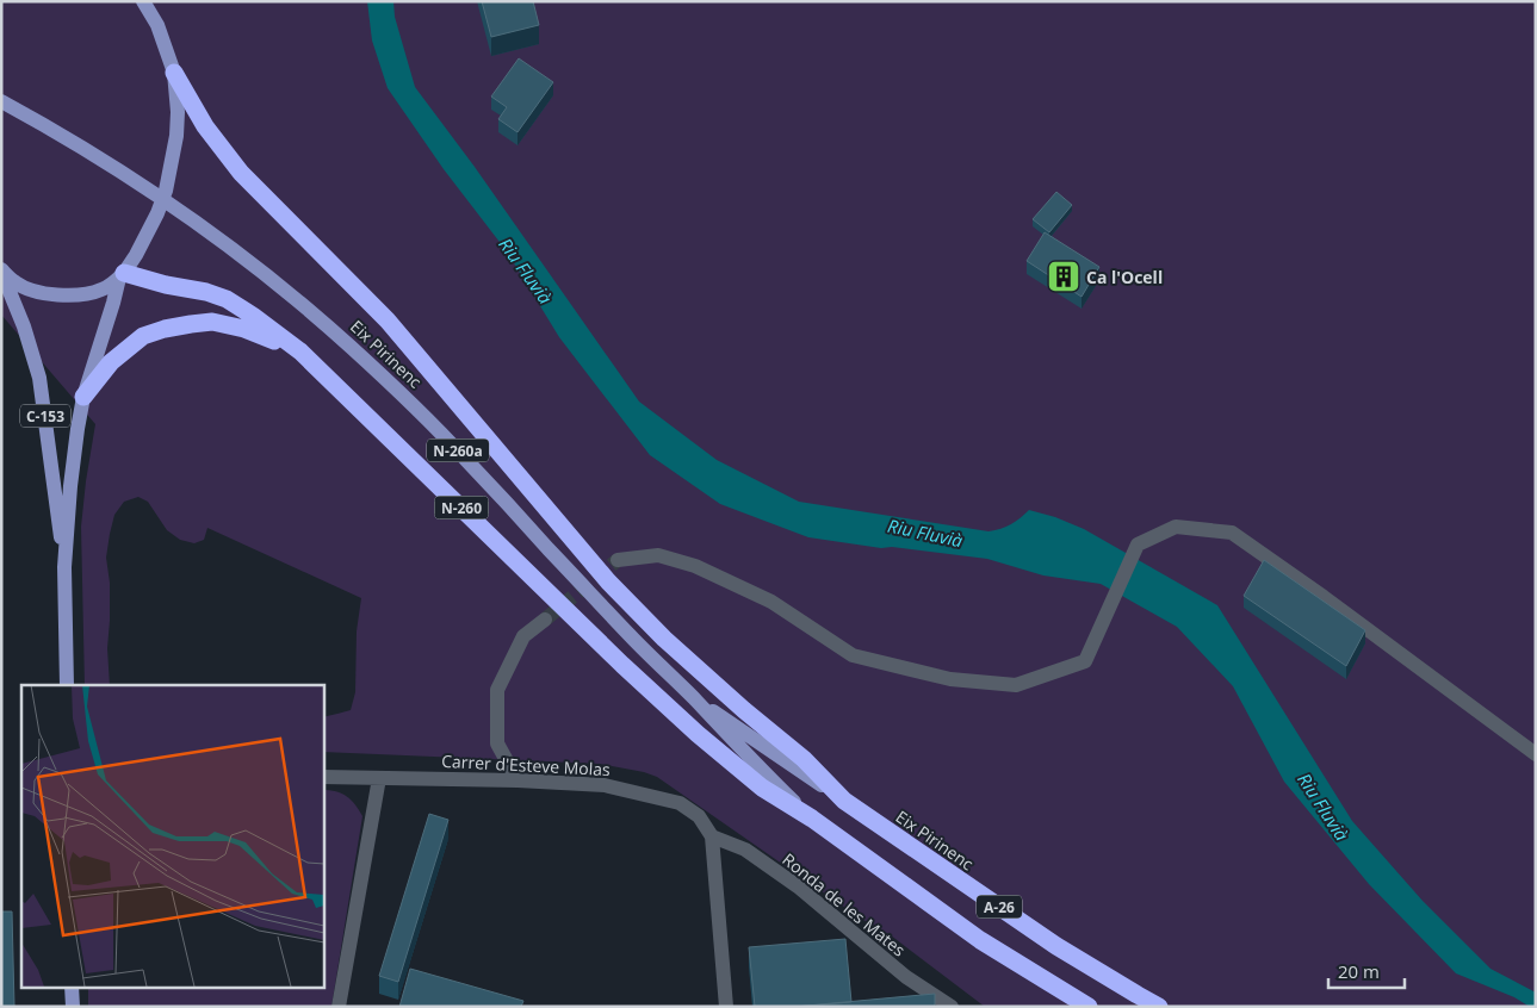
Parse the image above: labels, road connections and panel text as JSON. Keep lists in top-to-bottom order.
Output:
{
  "streets": {
    "highway": ["Eix Pirinenc", "N-260", "A-26"],
    "main road": ["C-153", "N-260a"],
    "street": ["Carrer d'Esteve Molas", "Ronda de les Mates"]
  },
  "crossings": [
    ["Eix Pirinenc", "N-260"],
    ["C-153", "N-260"],
    ["Carrer d'Esteve Molas", "Ronda de les Mates"]
  ],
  "water": ["Riu Fluvià"],
  "places": {
    "building": ["Ca l'Ocell"]
  },
  "scale_bar": "20 m"
}
